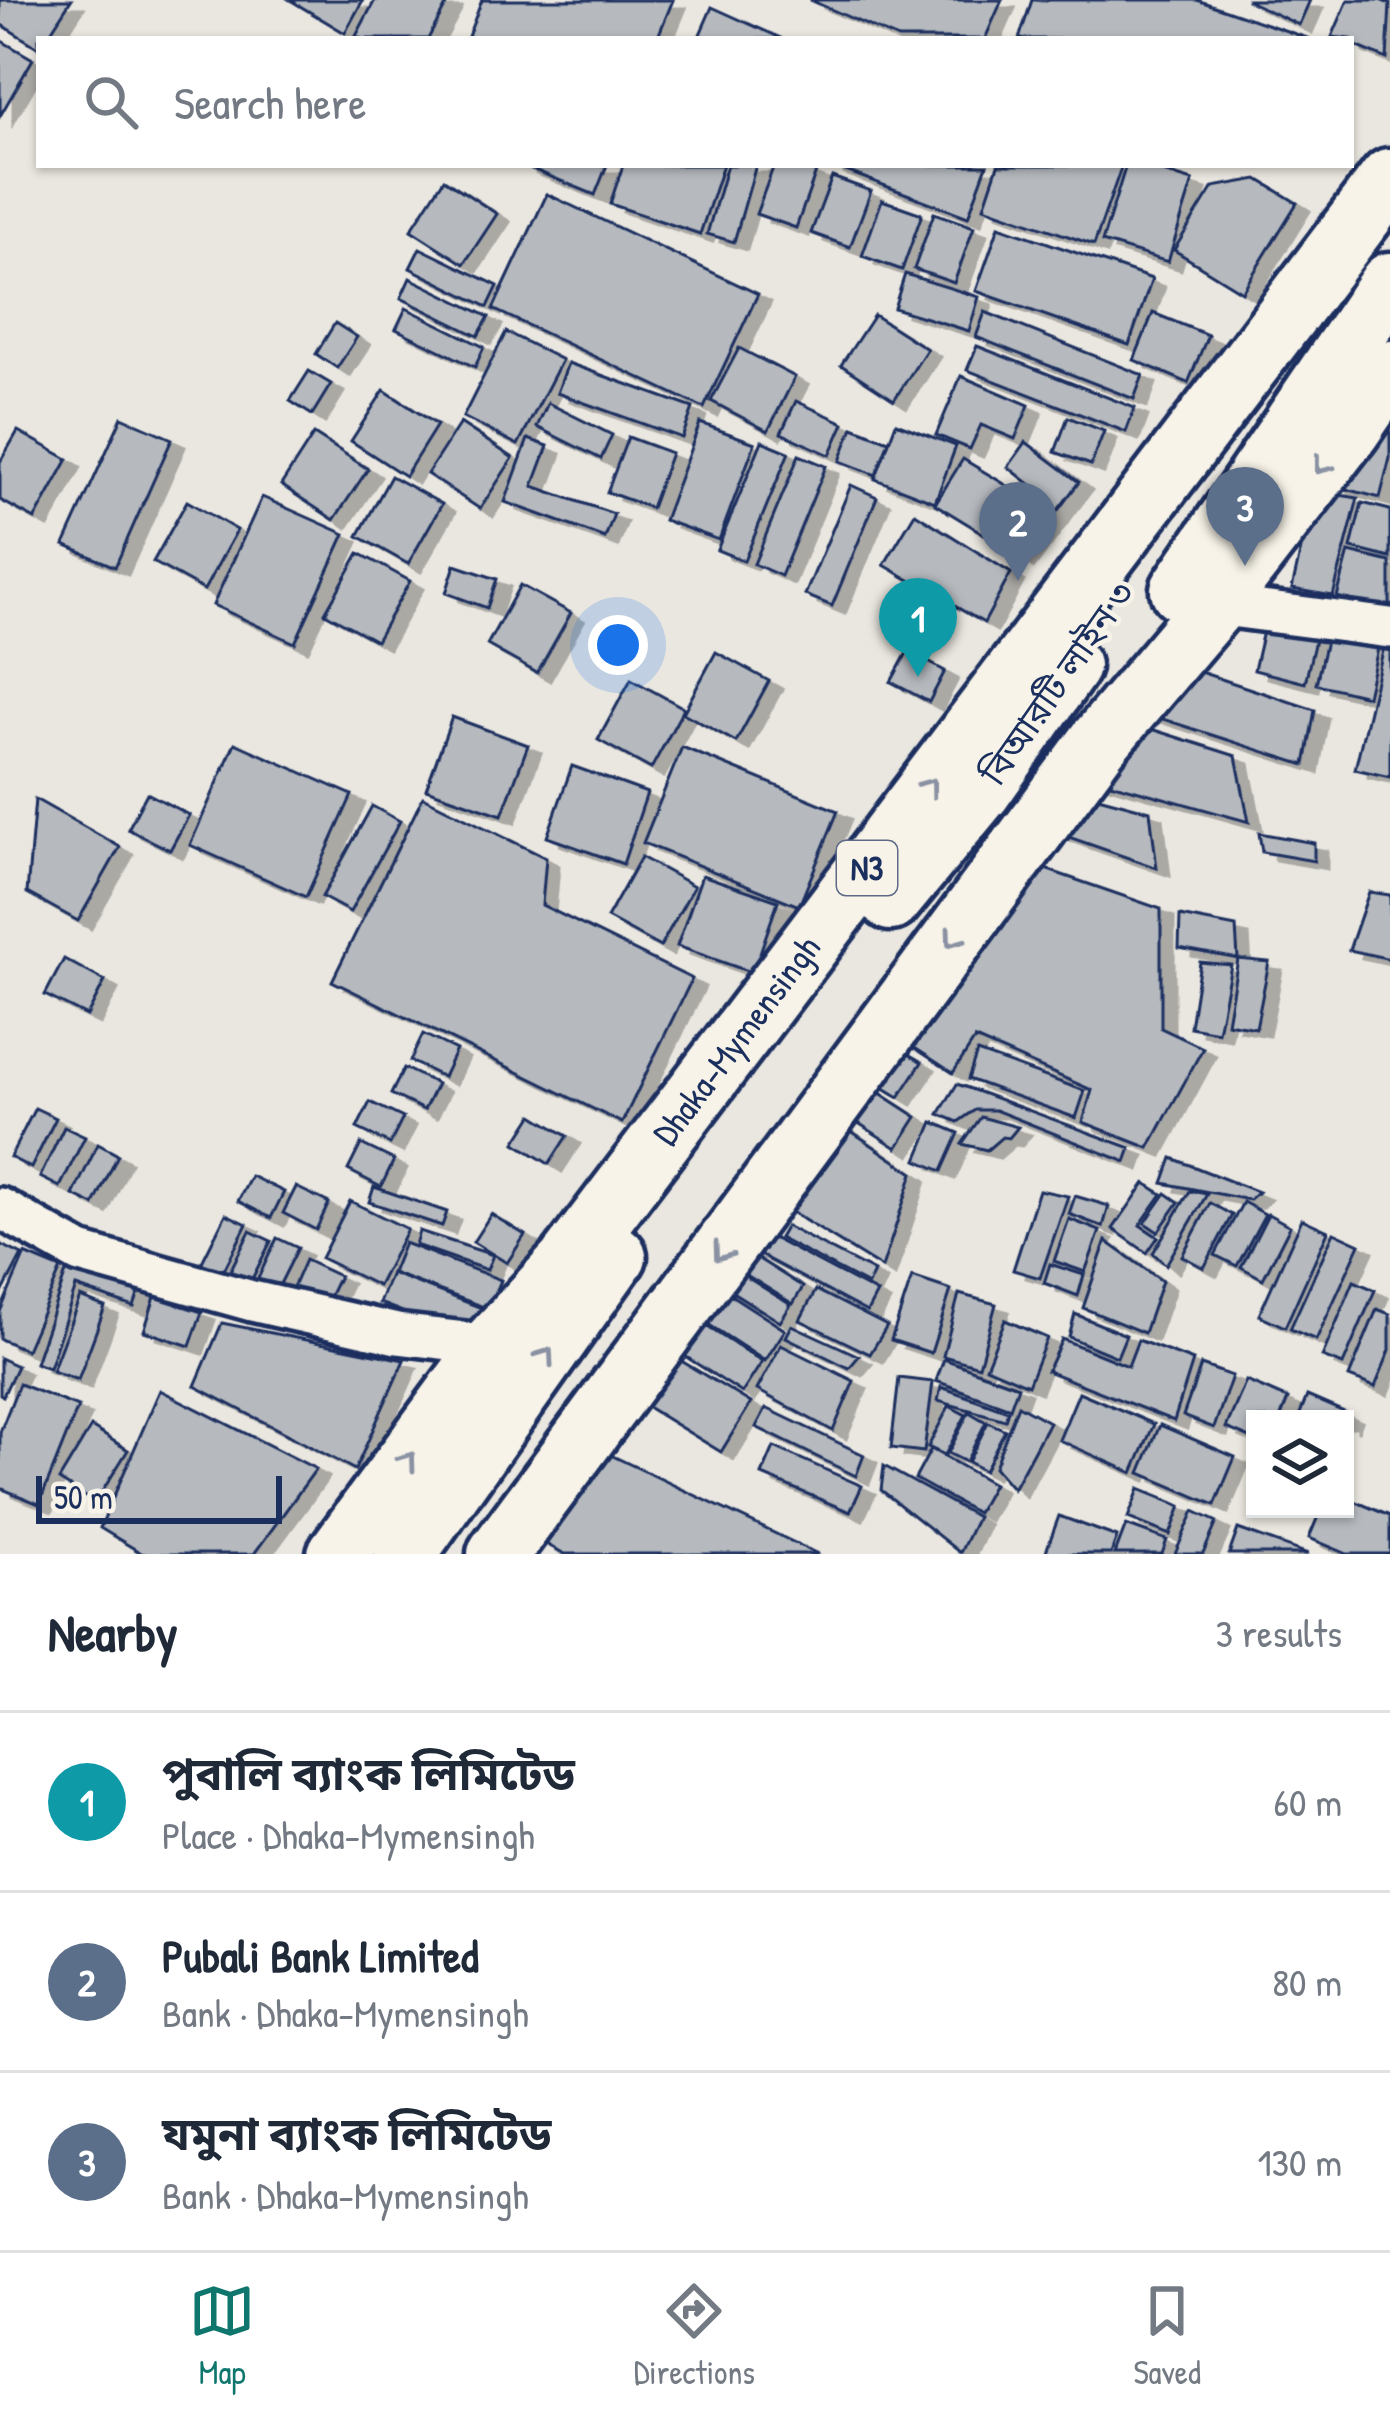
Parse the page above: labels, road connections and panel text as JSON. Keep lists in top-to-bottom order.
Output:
{
  "streets": {
    "highway": ["বিআরটি লাইন ৩", "N3", "Dhaka-Mymensingh"]
  },
  "scale_bar": "50 m",
  "page": {
    "search": "Search here",
    "pins": ["3", "2", "1"],
    "scale": "50 m",
    "heading": ["Nearby", "3 results"],
    "list": [
      {
        "mark": "1",
        "name": "পুবালি ব্যাংক লিমিটেড",
        "note": "Place · Dhaka-Mymensingh",
        "value": "60 m"
      },
      {
        "mark": "2",
        "name": "Pubali Bank Limited",
        "note": "Bank · Dhaka-Mymensingh",
        "value": "80 m"
      },
      {
        "mark": "3",
        "name": "যমুনা ব্যাংক লিমিটেড",
        "note": "Bank · Dhaka-Mymensingh",
        "value": "130 m"
      }
    ],
    "nav": ["Map", "Directions", "Saved"]
  }
}
